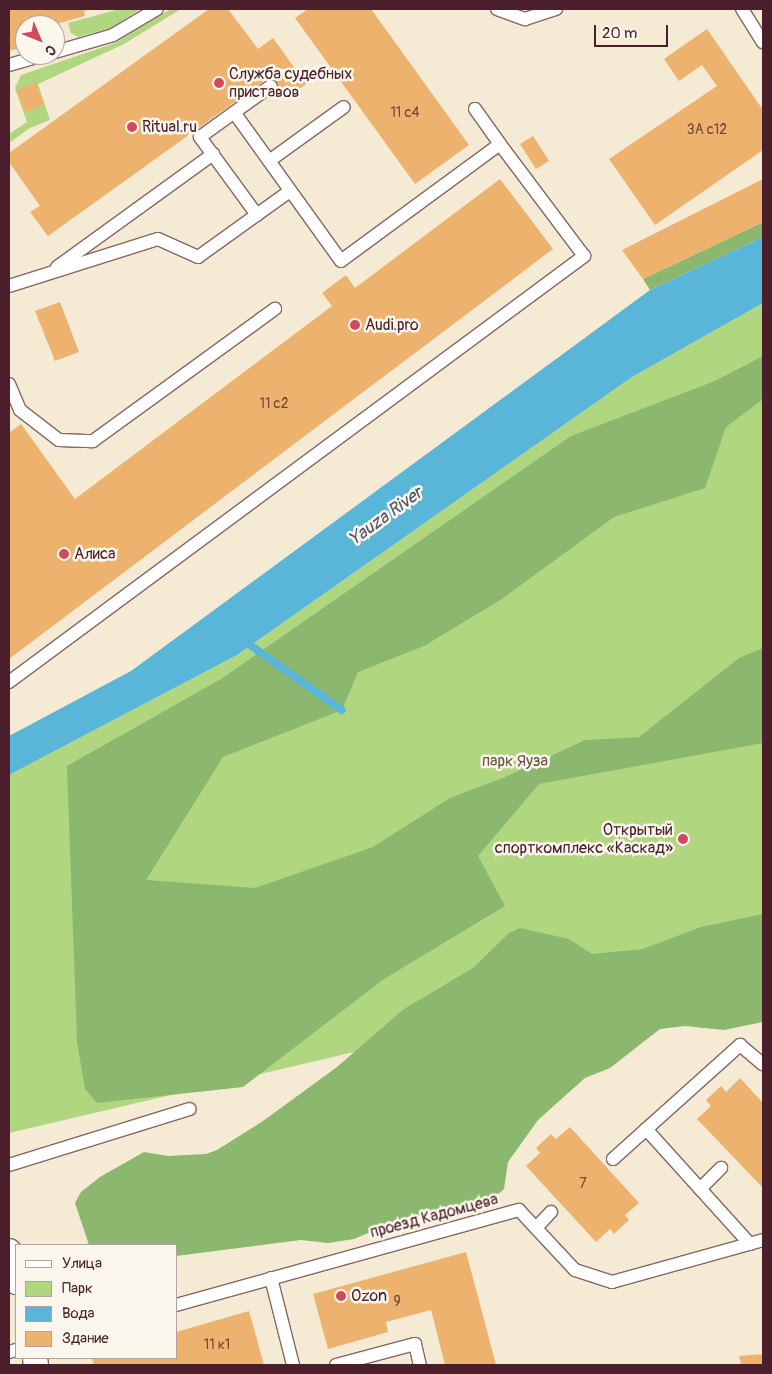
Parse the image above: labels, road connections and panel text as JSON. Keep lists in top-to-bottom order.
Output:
{
  "streets": {
    "lane": ["проезд Кадомцева"]
  },
  "water": ["Yauza River"],
  "parks": ["парк Яуза"],
  "places": [
    "Служба судебных приставов",
    "Ritual.ru",
    "Audi.pro",
    "Алиса",
    "Открытый спорткомплекс «Каскад»",
    "Ozon"
  ],
  "house_numbers": [
    "11 с4",
    "3А с12",
    "11 с2",
    "7",
    "9",
    "11 к1"
  ],
  "legend": [
    "Улица",
    "Парк",
    "Вода",
    "Здание"
  ],
  "scale_bar": "20 m",
  "north": "bottom right"
}
